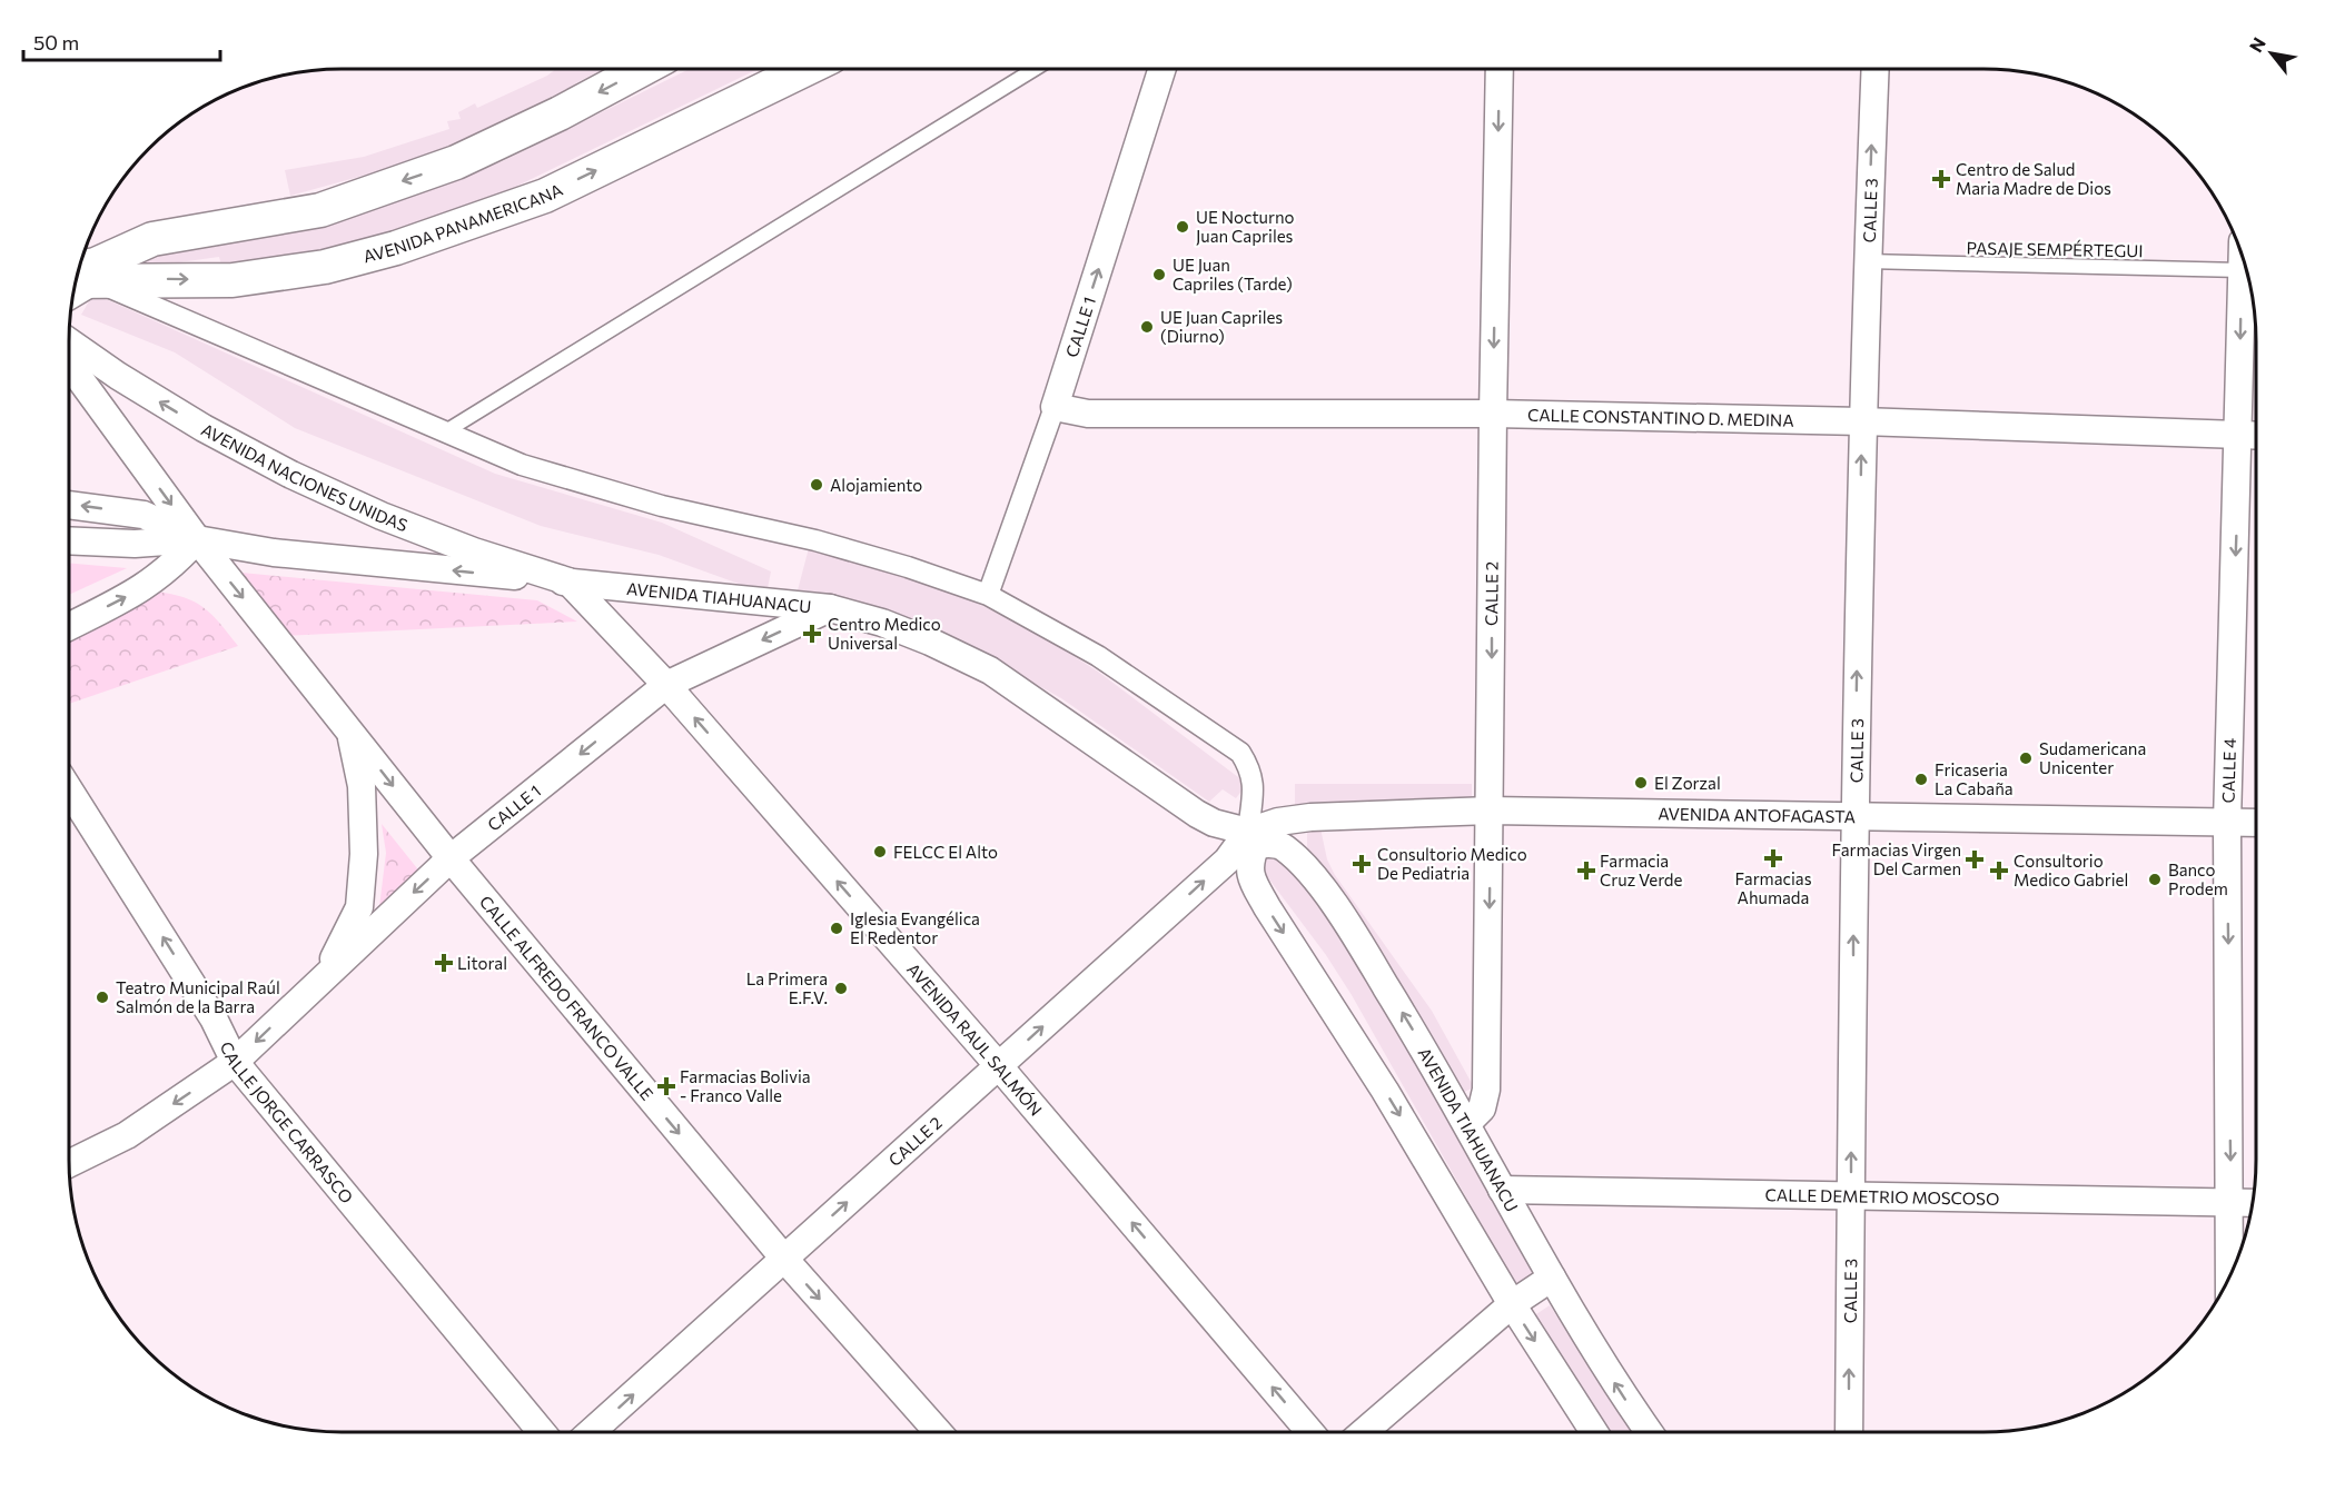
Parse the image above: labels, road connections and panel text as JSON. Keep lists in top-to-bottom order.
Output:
{
  "streets": {
    "street": [
      "CALLE 3",
      "AVENIDA PANAMERICANA",
      "CALLE 1",
      "CALLE CONSTANTINO D. MEDINA",
      "AVENIDA NACIONES UNIDAS",
      "CALLE 2",
      "AVENIDA TIAHUANACU",
      "CALLE 4",
      "AVENIDA ANTOFAGASTA",
      "CALLE ALFREDO FRANCO VALLE",
      "AVENIDA RAUL SALMÓN",
      "CALLE JORGE CARRASCO",
      "CALLE DEMETRIO MOSCOSO"
    ],
    "lane": ["PASAJE SEMPÉRTEGUI"]
  },
  "crossings": [
    ["CALLE 3", "PASAJE SEMPÉRTEGUI"],
    ["CALLE 3", "CALLE CONSTANTINO D. MEDINA"],
    ["CALLE 3", "AVENIDA ANTOFAGASTA"],
    ["CALLE 3", "CALLE DEMETRIO MOSCOSO"],
    ["PASAJE SEMPÉRTEGUI", "CALLE 4"],
    ["CALLE 1", "CALLE CONSTANTINO D. MEDINA"],
    ["CALLE 1", "AVENIDA TIAHUANACU"],
    ["CALLE 1", "CALLE ALFREDO FRANCO VALLE"],
    ["CALLE 1", "AVENIDA RAUL SALMÓN"],
    ["CALLE 1", "CALLE JORGE CARRASCO"],
    ["CALLE CONSTANTINO D. MEDINA", "CALLE 2"],
    ["CALLE CONSTANTINO D. MEDINA", "CALLE 4"],
    ["AVENIDA NACIONES UNIDAS", "AVENIDA TIAHUANACU"],
    ["AVENIDA NACIONES UNIDAS", "AVENIDA RAUL SALMÓN"],
    ["CALLE 2", "AVENIDA TIAHUANACU"],
    ["CALLE 2", "AVENIDA ANTOFAGASTA"],
    ["CALLE 2", "CALLE ALFREDO FRANCO VALLE"],
    ["CALLE 2", "AVENIDA RAUL SALMÓN"],
    ["AVENIDA TIAHUANACU", "AVENIDA ANTOFAGASTA"],
    ["AVENIDA TIAHUANACU", "CALLE ALFREDO FRANCO VALLE"],
    ["AVENIDA TIAHUANACU", "AVENIDA RAUL SALMÓN"],
    ["AVENIDA TIAHUANACU", "CALLE DEMETRIO MOSCOSO"],
    ["CALLE 4", "AVENIDA ANTOFAGASTA"],
    ["CALLE 4", "CALLE DEMETRIO MOSCOSO"]
  ],
  "one_way": [
    "CALLE 3",
    "CALLE 4",
    "CALLE ALFREDO FRANCO VALLE",
    "AVENIDA RAUL SALMÓN",
    "CALLE JORGE CARRASCO"
  ],
  "places": {
    "health": [
      "Centro de Salud Maria Madre de Dios",
      "Centro Medico Universal",
      "Farmacias Ahumada",
      "Farmacias Virgen Del Carmen",
      "Consultorio Medico De Pediatria",
      "Farmacia Cruz Verde",
      "Consultorio Medico Gabriel",
      "Litoral",
      "Farmacias Bolivia - Franco Valle"
    ],
    "other": [
      "UE Nocturno Juan Capriles",
      "UE Juan Capriles (Tarde)",
      "UE Juan Capriles (Diurno)",
      "Alojamiento",
      "Sudamericana Unicenter",
      "Fricaseria La Cabaña",
      "El Zorzal",
      "FELCC El Alto",
      "Banco Prodem",
      "Iglesia Evangélica El Redentor",
      "La Primera E.F.V.",
      "Teatro Municipal Raúl Salmón de la Barra"
    ]
  },
  "scale_bar": "50 m",
  "north": "top left"
}
